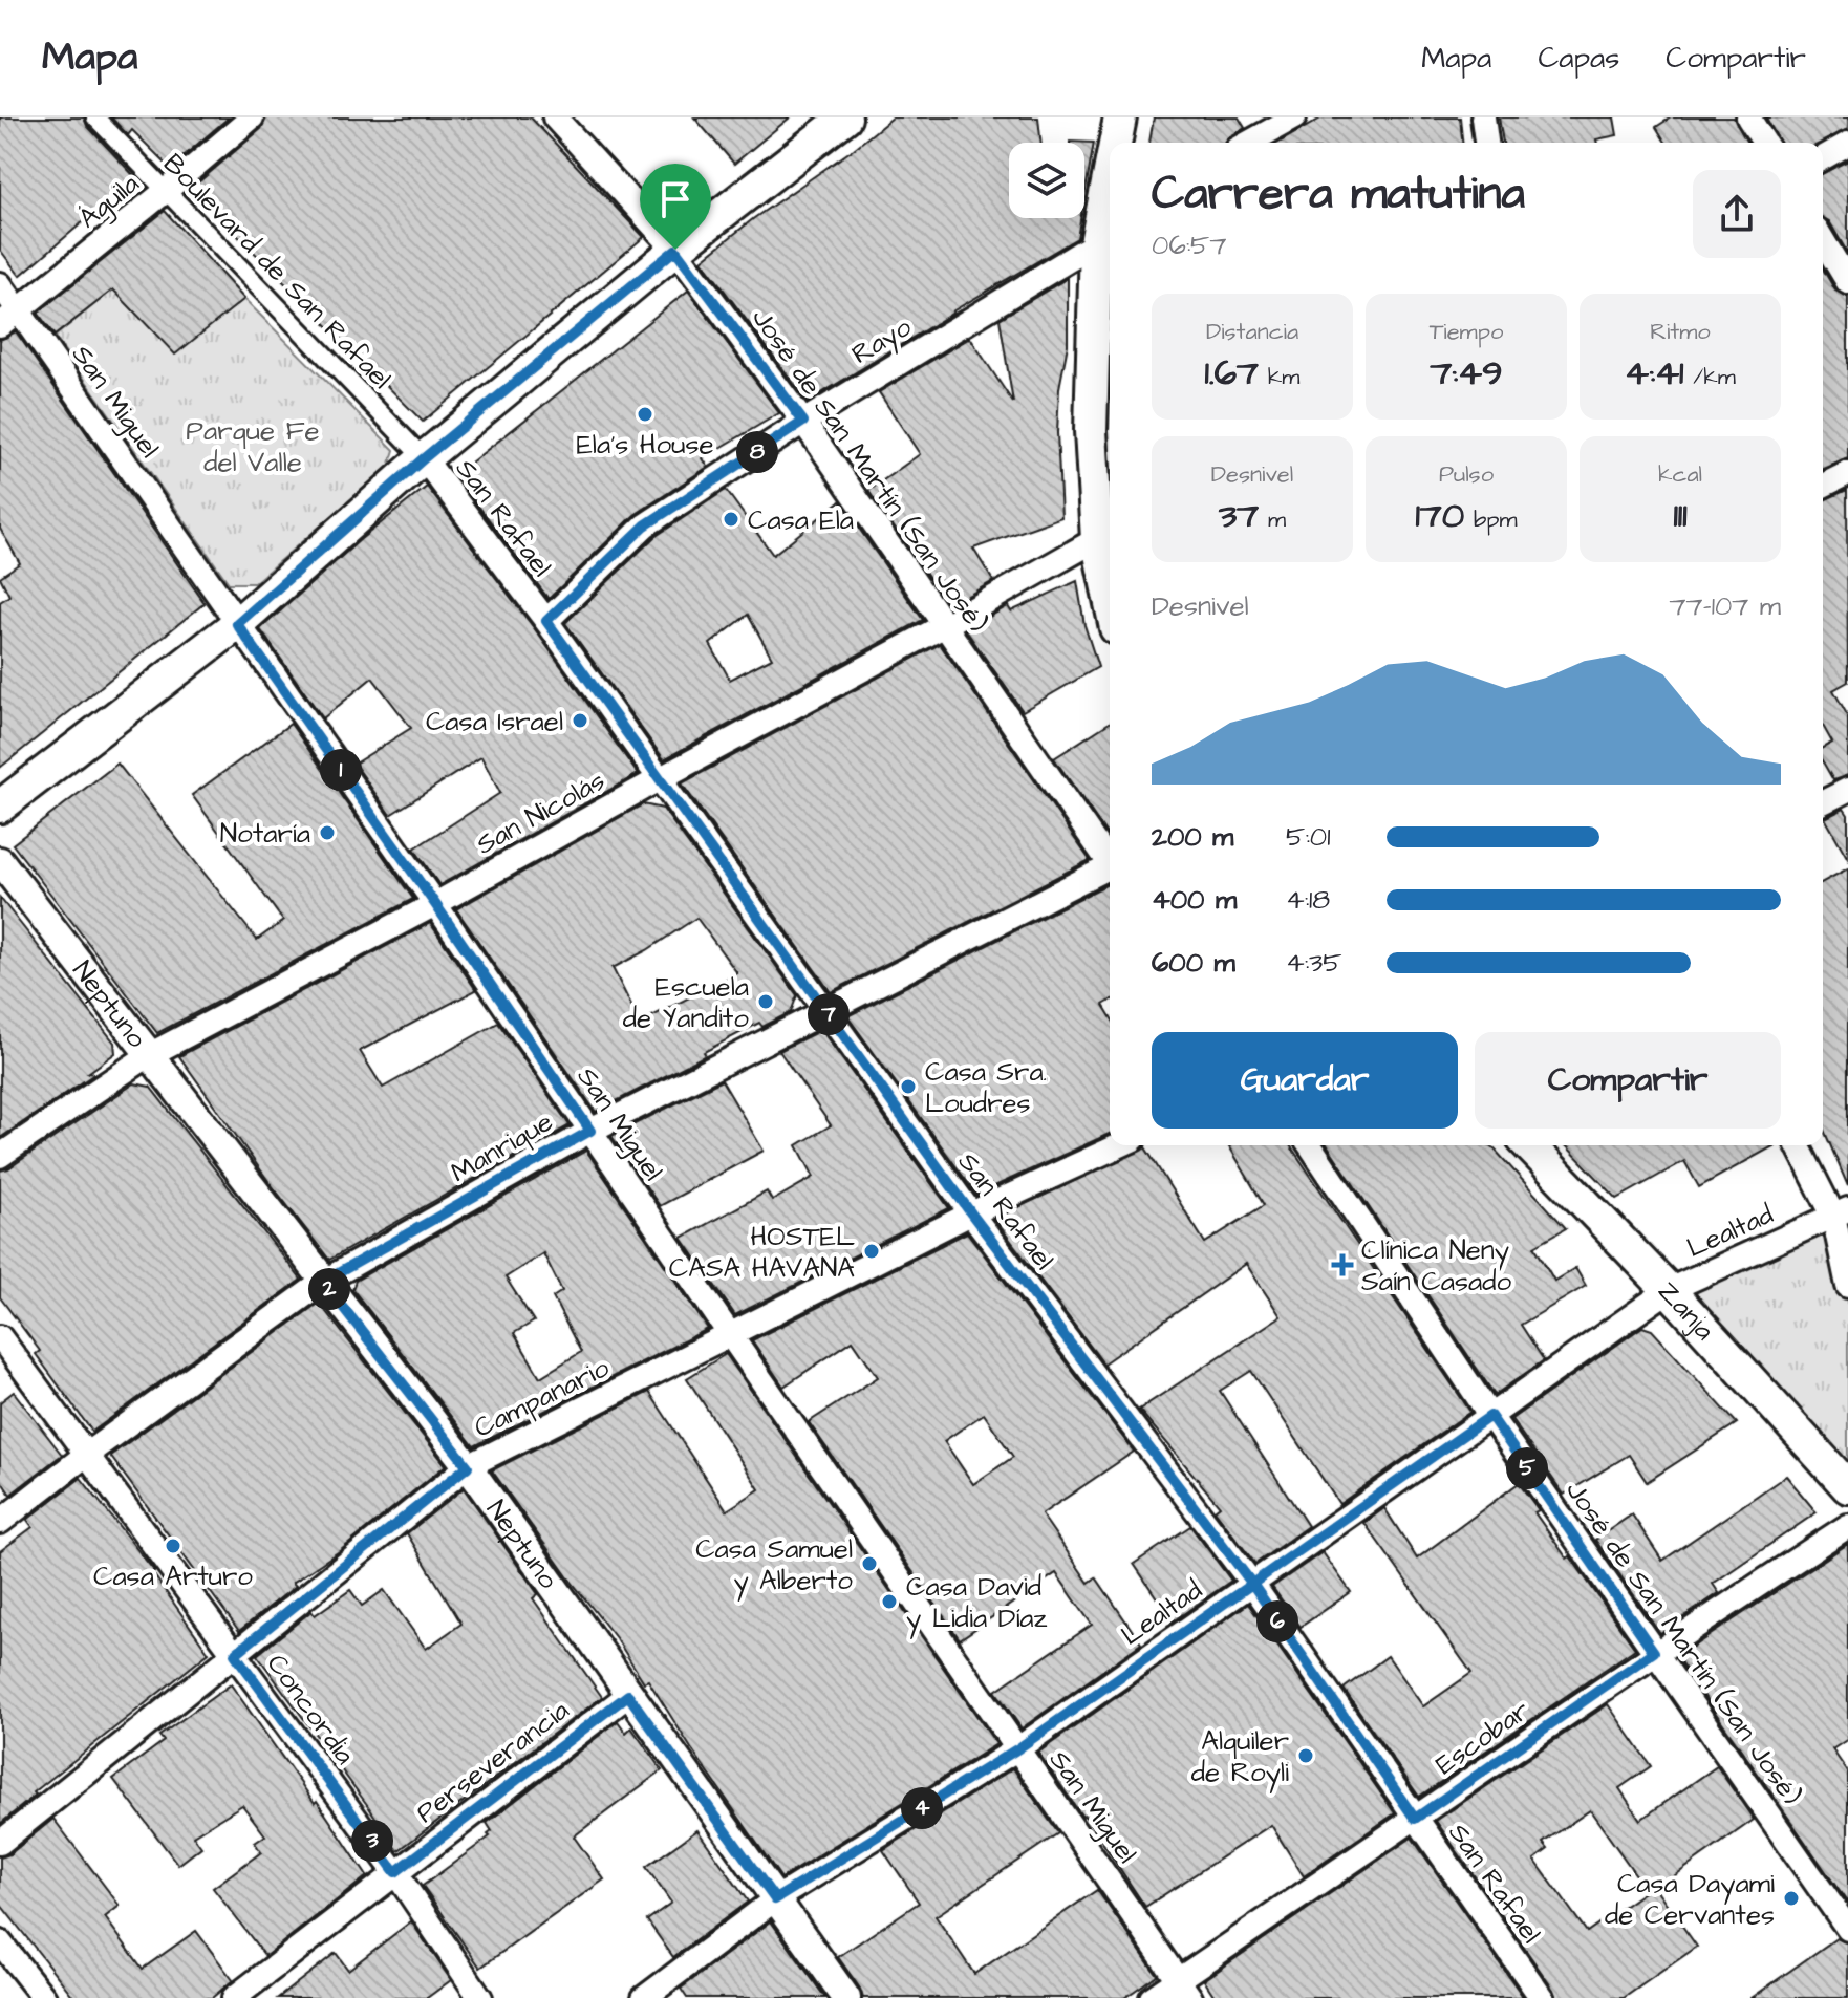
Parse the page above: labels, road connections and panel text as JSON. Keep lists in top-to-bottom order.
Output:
{
  "streets": {
    "main road": ["Zanja"],
    "street": [
      "Águila",
      "Boulevard de San Rafael",
      "Rayo",
      "San Miguel",
      "José de San Martín (San José)",
      "San Rafael",
      "San Nicolás",
      "Neptuno",
      "Manrique",
      "Lealtad",
      "Campanario",
      "Concordia",
      "Escobar",
      "Perseverancia"
    ]
  },
  "crossings": [
    ["Águila", "Boulevard de San Rafael"],
    ["Águila", "San Miguel"],
    ["Boulevard de San Rafael", "San Rafael"],
    ["Rayo", "José de San Martín (San José)"],
    ["Rayo", "San Rafael"],
    ["San Miguel", "San Nicolás"],
    ["San Miguel", "Manrique"],
    ["San Miguel", "Lealtad"],
    ["San Miguel", "Campanario"],
    ["San Miguel", "Escobar"],
    ["José de San Martín (San José)", "San Nicolás"],
    ["José de San Martín (San José)", "Lealtad"],
    ["José de San Martín (San José)", "Escobar"],
    ["San Rafael", "San Nicolás"],
    ["San Rafael", "Manrique"],
    ["San Rafael", "Lealtad"],
    ["San Rafael", "Campanario"],
    ["San Rafael", "Escobar"],
    ["San Nicolás", "Neptuno"],
    ["Neptuno", "Manrique"],
    ["Neptuno", "Lealtad"],
    ["Neptuno", "Campanario"],
    ["Neptuno", "Perseverancia"],
    ["Manrique", "Concordia"],
    ["Lealtad", "Zanja"],
    ["Campanario", "Concordia"],
    ["Concordia", "Perseverancia"]
  ],
  "parks": ["Parque Fe del Valle"],
  "places": {
    "other": [
      "Ela's House",
      "Casa Ela",
      "Casa Israel",
      "Notaría",
      "Escuela de Yandito",
      "Casa Sra. Loudres",
      "HOSTEL CASA HAVANA",
      "Casa Arturo",
      "Casa Samuel y Alberto",
      "Casa David y Lidia Díaz",
      "Alquiler de Royli",
      "Casa Dayami de Cervantes"
    ],
    "health": ["Clínica Neny Saín Casado"]
  },
  "page": {
    "header": "Mapa",
    "nav": ["Mapa", "Capas", "Compartir"],
    "heading": ["Carrera matutina", "06:57"],
    "stats": [
      ["Distancia", "1.67 km"],
      ["Tiempo", "7:49"],
      ["Ritmo", "4:41 /km"],
      ["Desnivel", "37 m"],
      ["Pulso", "170 bpm"],
      ["kcal", "111"]
    ],
    "pins": [
      "8",
      "1",
      "7",
      "2",
      "5",
      "6",
      "4",
      "3"
    ],
    "chart": ["Desnivel", "77–107 m"],
    "list": [
      {
        "name": "200 m",
        "note": "5:01"
      },
      {
        "name": "400 m",
        "note": "4:18"
      },
      {
        "name": "600 m",
        "note": "4:35"
      }
    ],
    "buttons": ["Guardar", "Compartir"]
  }
}
